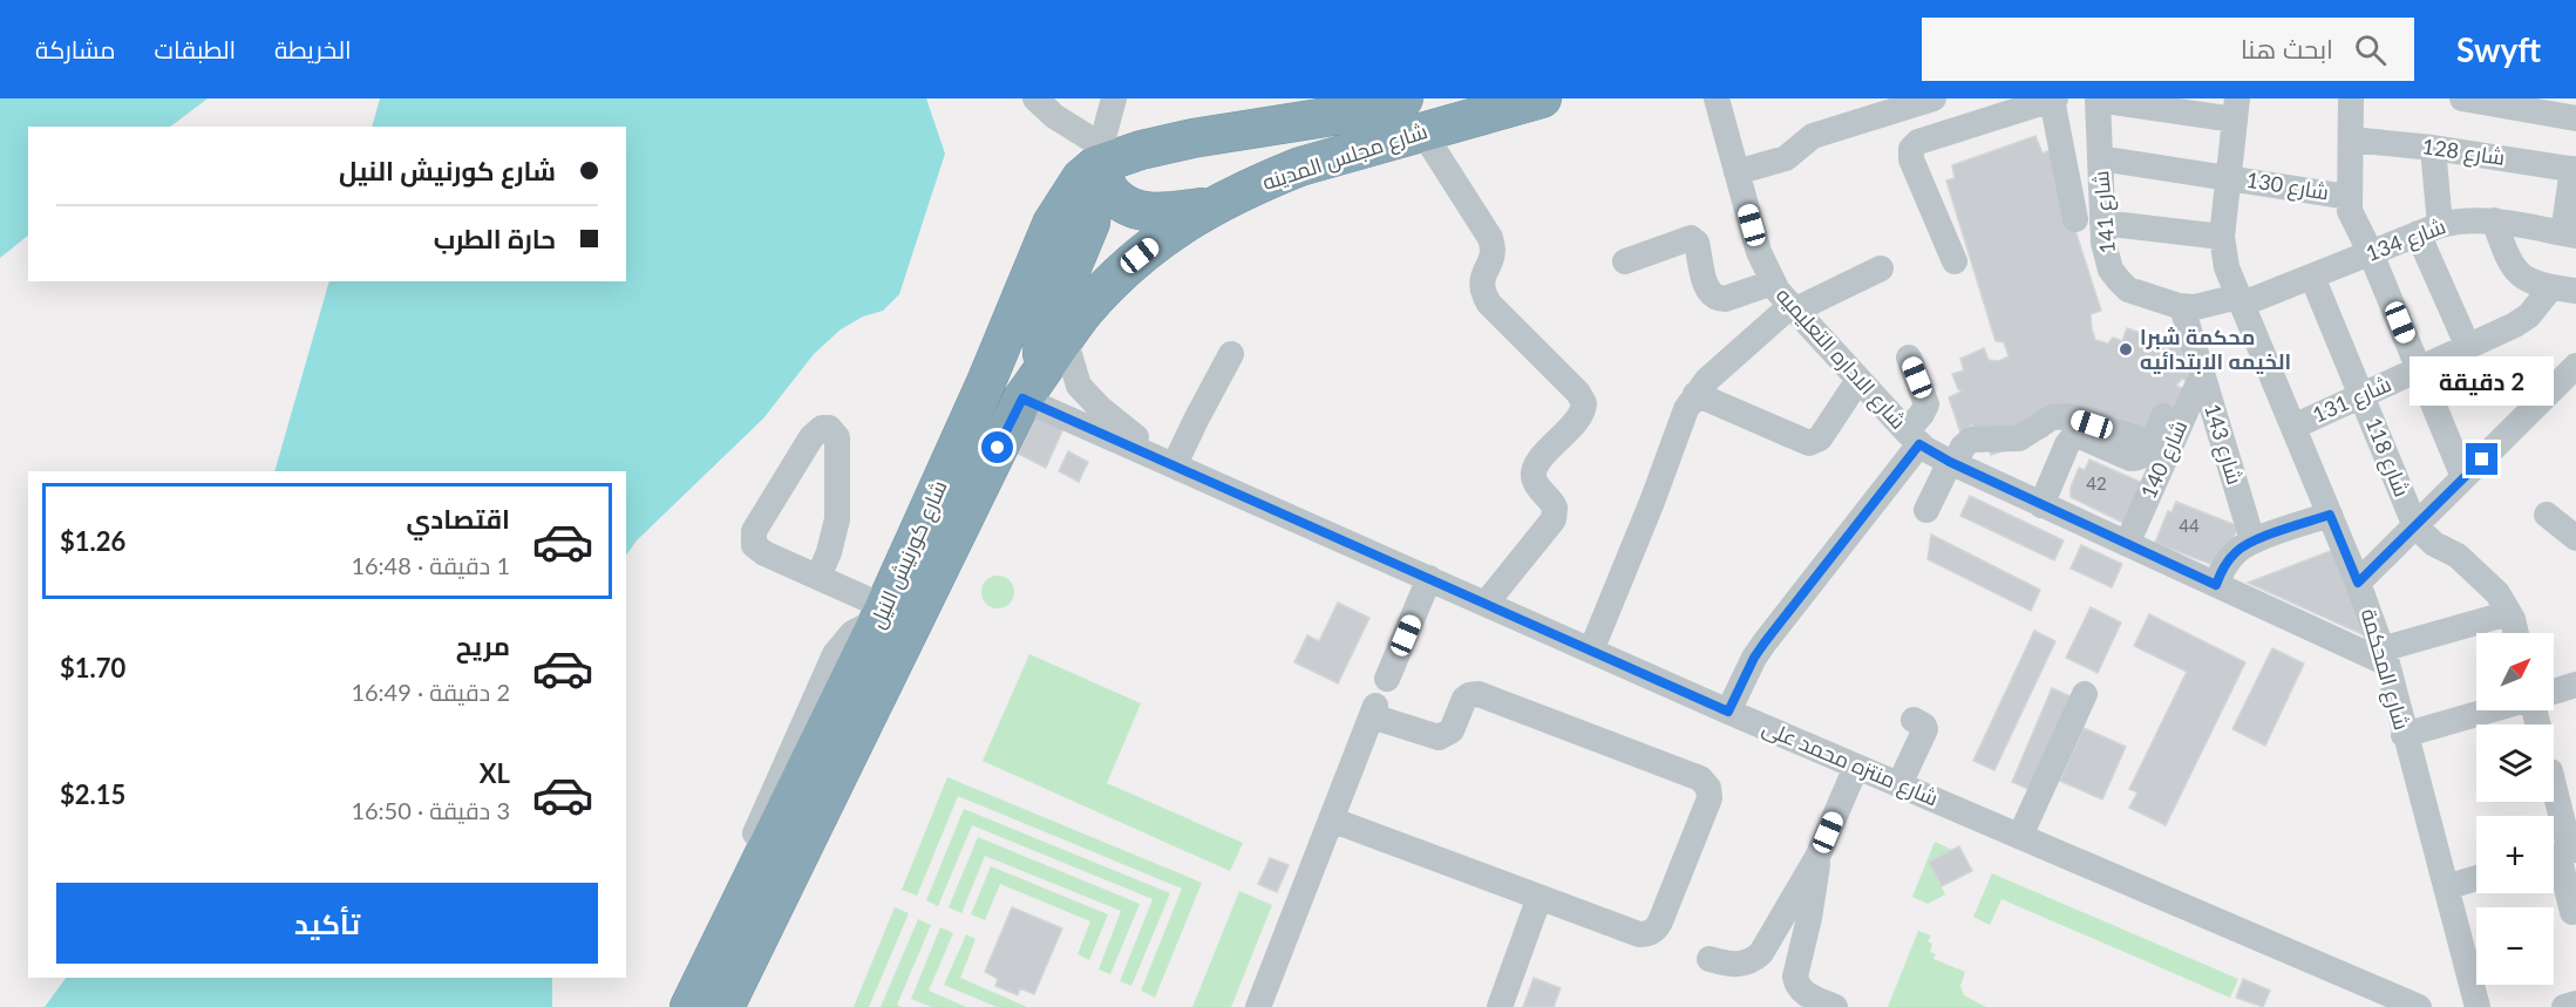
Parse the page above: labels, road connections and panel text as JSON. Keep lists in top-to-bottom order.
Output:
{
  "streets": {
    "highway": ["شارع مجلس المدينه", "شارع كورنيش النيل"],
    "street": [
      "شارع 128",
      "شارع 130",
      "شارع 141",
      "شارع 134",
      "شارع الاداره التعليميه",
      "شارع 131",
      "شارع 143",
      "شارع 118",
      "شارع 140",
      "شارع المحكمة",
      "شارع منتزه محمد على"
    ]
  },
  "crossings": [
    ["شارع مجلس المدينه", "شارع كورنيش النيل"],
    ["شارع مجلس المدينه", "شارع منتزه محمد على"],
    ["شارع 130", "شارع 141"],
    ["شارع 130", "شارع المحكمة"],
    ["شارع 141", "شارع 134"],
    ["شارع 141", "شارع 143"],
    ["شارع 141", "شارع المحكمة"],
    ["شارع 134", "شارع 118"],
    ["شارع 134", "شارع المحكمة"],
    ["شارع الاداره التعليميه", "شارع 140"],
    ["شارع الاداره التعليميه", "شارع المحكمة"],
    ["شارع 131", "شارع 118"],
    ["شارع 131", "شارع المحكمة"],
    ["شارع 143", "شارع 140"],
    ["شارع كورنيش النيل", "شارع منتزه محمد على"]
  ],
  "places": ["محكمة شبرا الخيمه الابتدائيه"],
  "house_numbers": ["42", "44"],
  "north": "top right",
  "page": {
    "header": "Swyft",
    "search": "ابحث هنا",
    "nav": ["الخريطة", "الطبقات", "مشاركة"],
    "banner": ["شارع كورنيش النيل", "حارة الطرب"],
    "bubble": "2 دقيقة",
    "list": [
      {
        "name": "اقتصادي",
        "note": "1 دقيقة · 16:48",
        "value": "$1.26"
      },
      {
        "name": "مريح",
        "note": "2 دقيقة · 16:49",
        "value": "$1.70"
      },
      {
        "name": "XL",
        "note": "3 دقيقة · 16:50",
        "value": "$2.15"
      }
    ],
    "map_buttons": ["+", "−"],
    "buttons": "تأكيد"
  }
}
